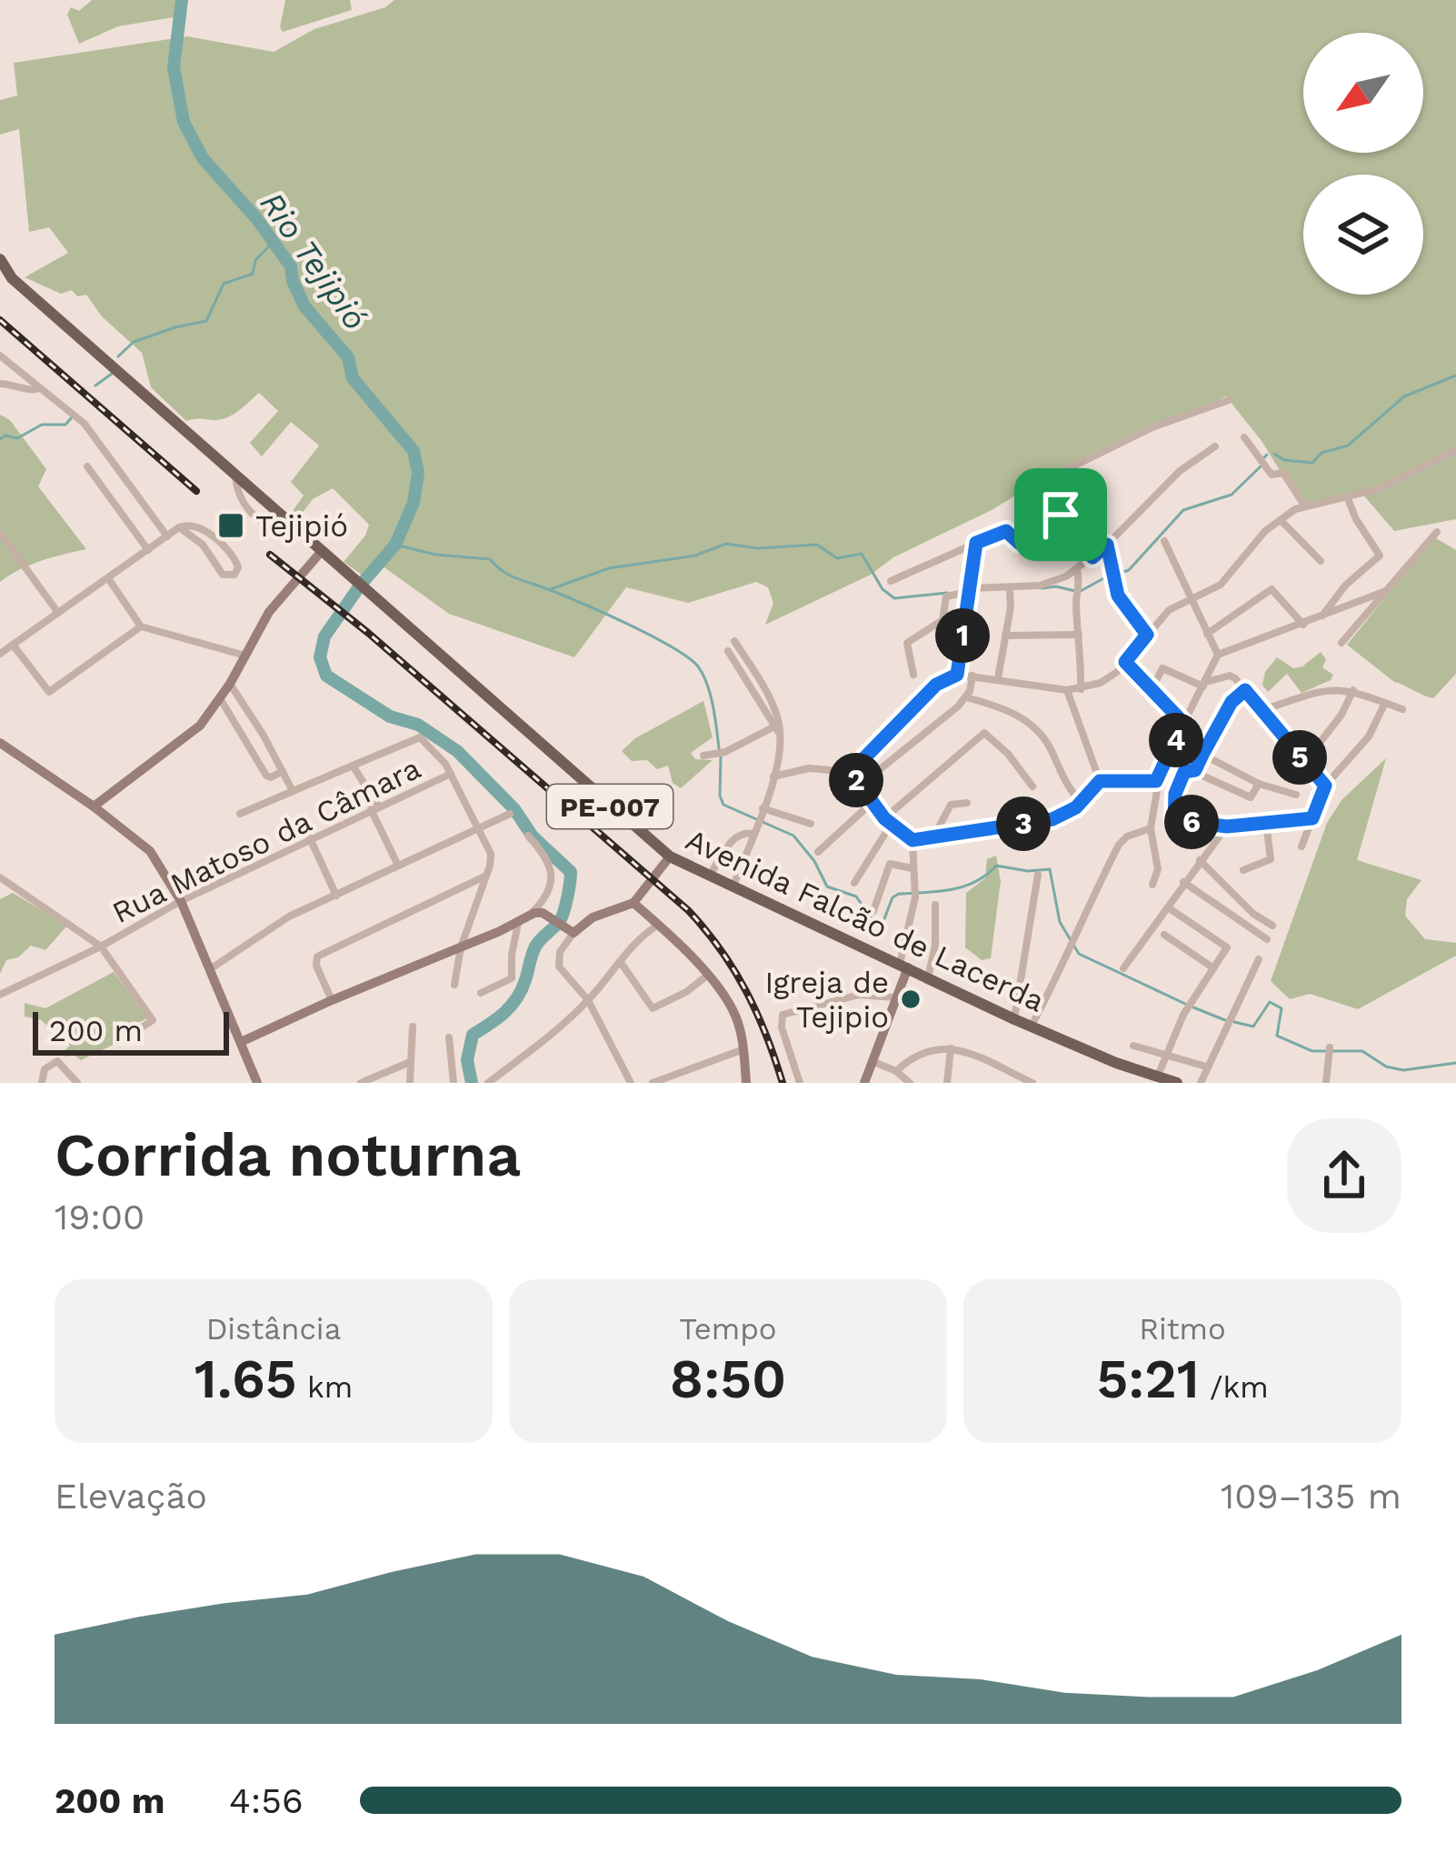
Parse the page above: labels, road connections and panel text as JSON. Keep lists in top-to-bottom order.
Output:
{
  "streets": {
    "main road": ["PE-007", "Avenida Falcão de Lacerda"],
    "street": ["Rua Matoso da Câmara"]
  },
  "crossings": [
    ["PE-007", "Avenida Falcão de Lacerda"]
  ],
  "water": ["Rio Tejipió"],
  "places": {
    "transit": ["Tejipió"],
    "other": ["Igreja de Tejipio"]
  },
  "scale_bar": "200 m",
  "north": "bottom left",
  "page": {
    "pins": [
      "1",
      "4",
      "5",
      "2",
      "6",
      "3"
    ],
    "scale": "200 m",
    "heading": ["Corrida noturna", "19:00"],
    "stats": [
      ["Distância", "1.65 km"],
      ["Tempo", "8:50"],
      ["Ritmo", "5:21 /km"]
    ],
    "chart": ["Elevação", "109–135 m"],
    "list": [
      {
        "name": "200 m",
        "note": "4:56"
      }
    ]
  }
}
